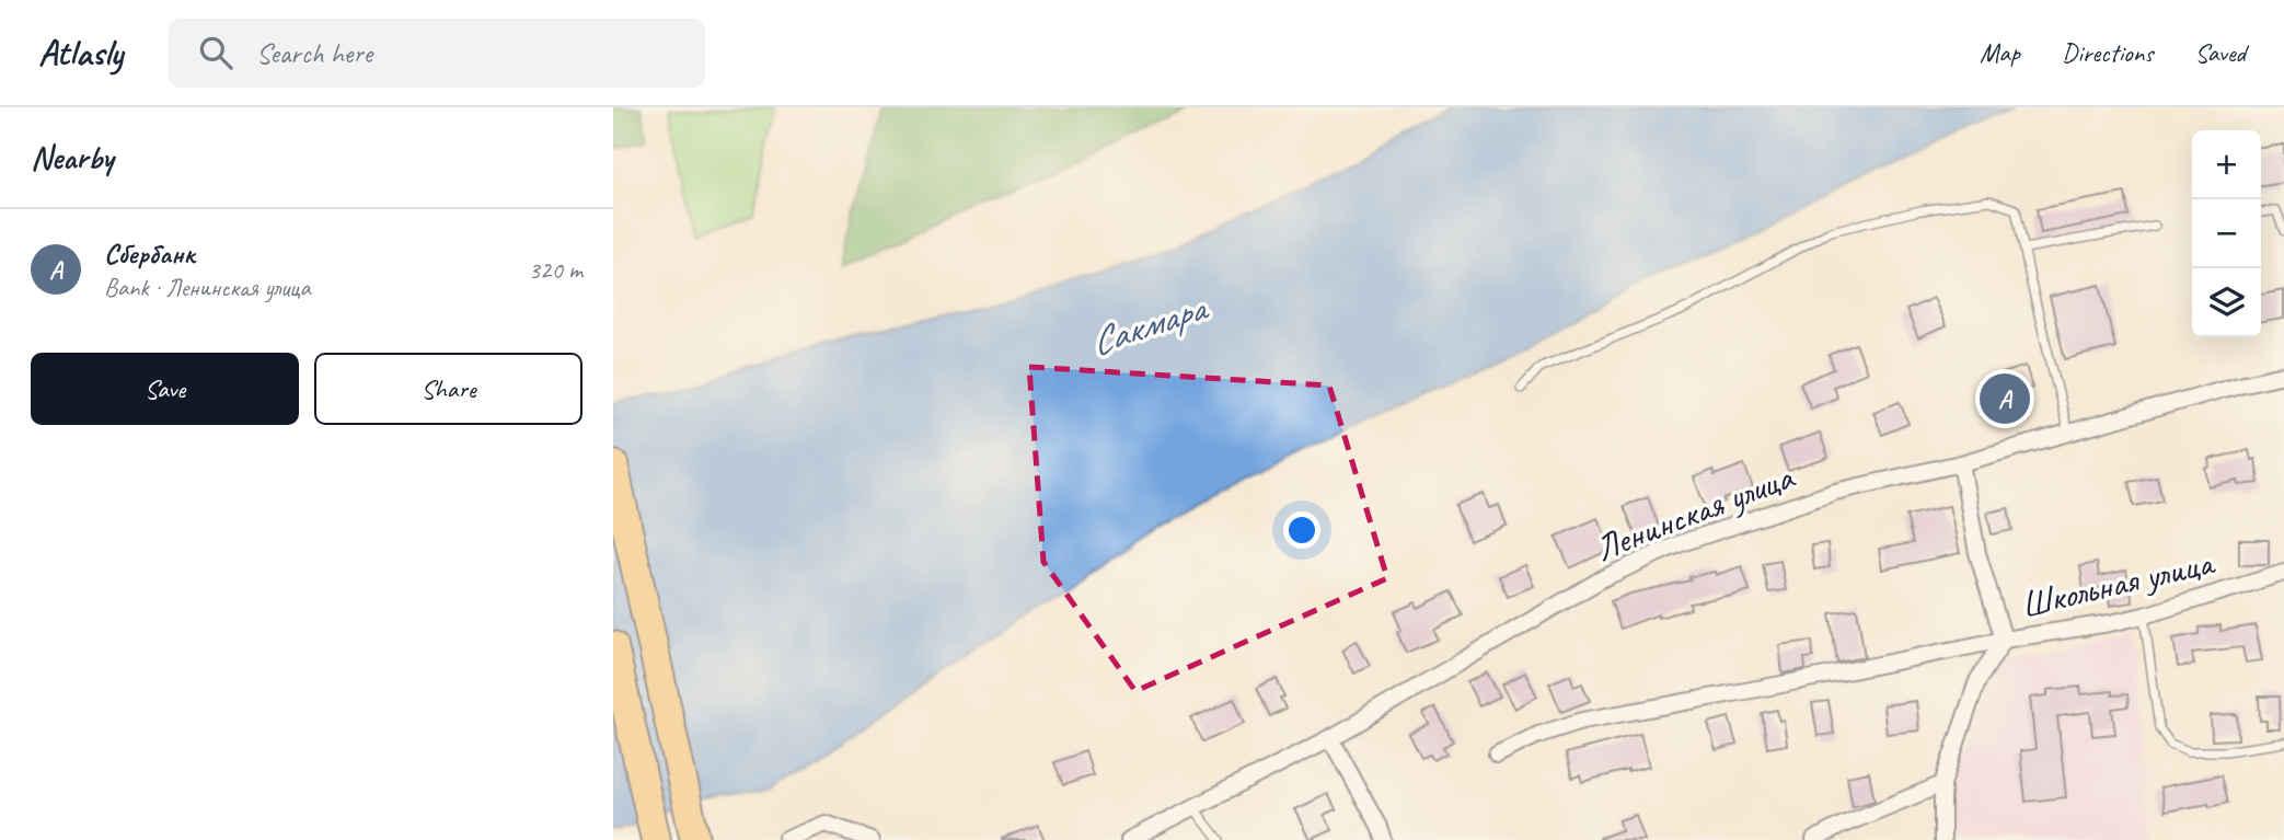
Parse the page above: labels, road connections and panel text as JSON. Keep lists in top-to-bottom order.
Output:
{
  "streets": {
    "street": ["Ленинская улица", "Школьная улица"]
  },
  "crossings": [
    ["Ленинская улица", "Школьная улица"]
  ],
  "water": ["Сакмара"],
  "page": {
    "header": "Atlasly",
    "search": "Search here",
    "nav": ["Map", "Directions", "Saved"],
    "heading": "Nearby",
    "map_buttons": ["+", "−"],
    "list": [
      {
        "mark": "A",
        "name": "Сбербанк",
        "note": "Bank · Ленинская улица",
        "value": "320 m"
      }
    ],
    "buttons": ["Save", "Share"],
    "pins": "A"
  }
}
